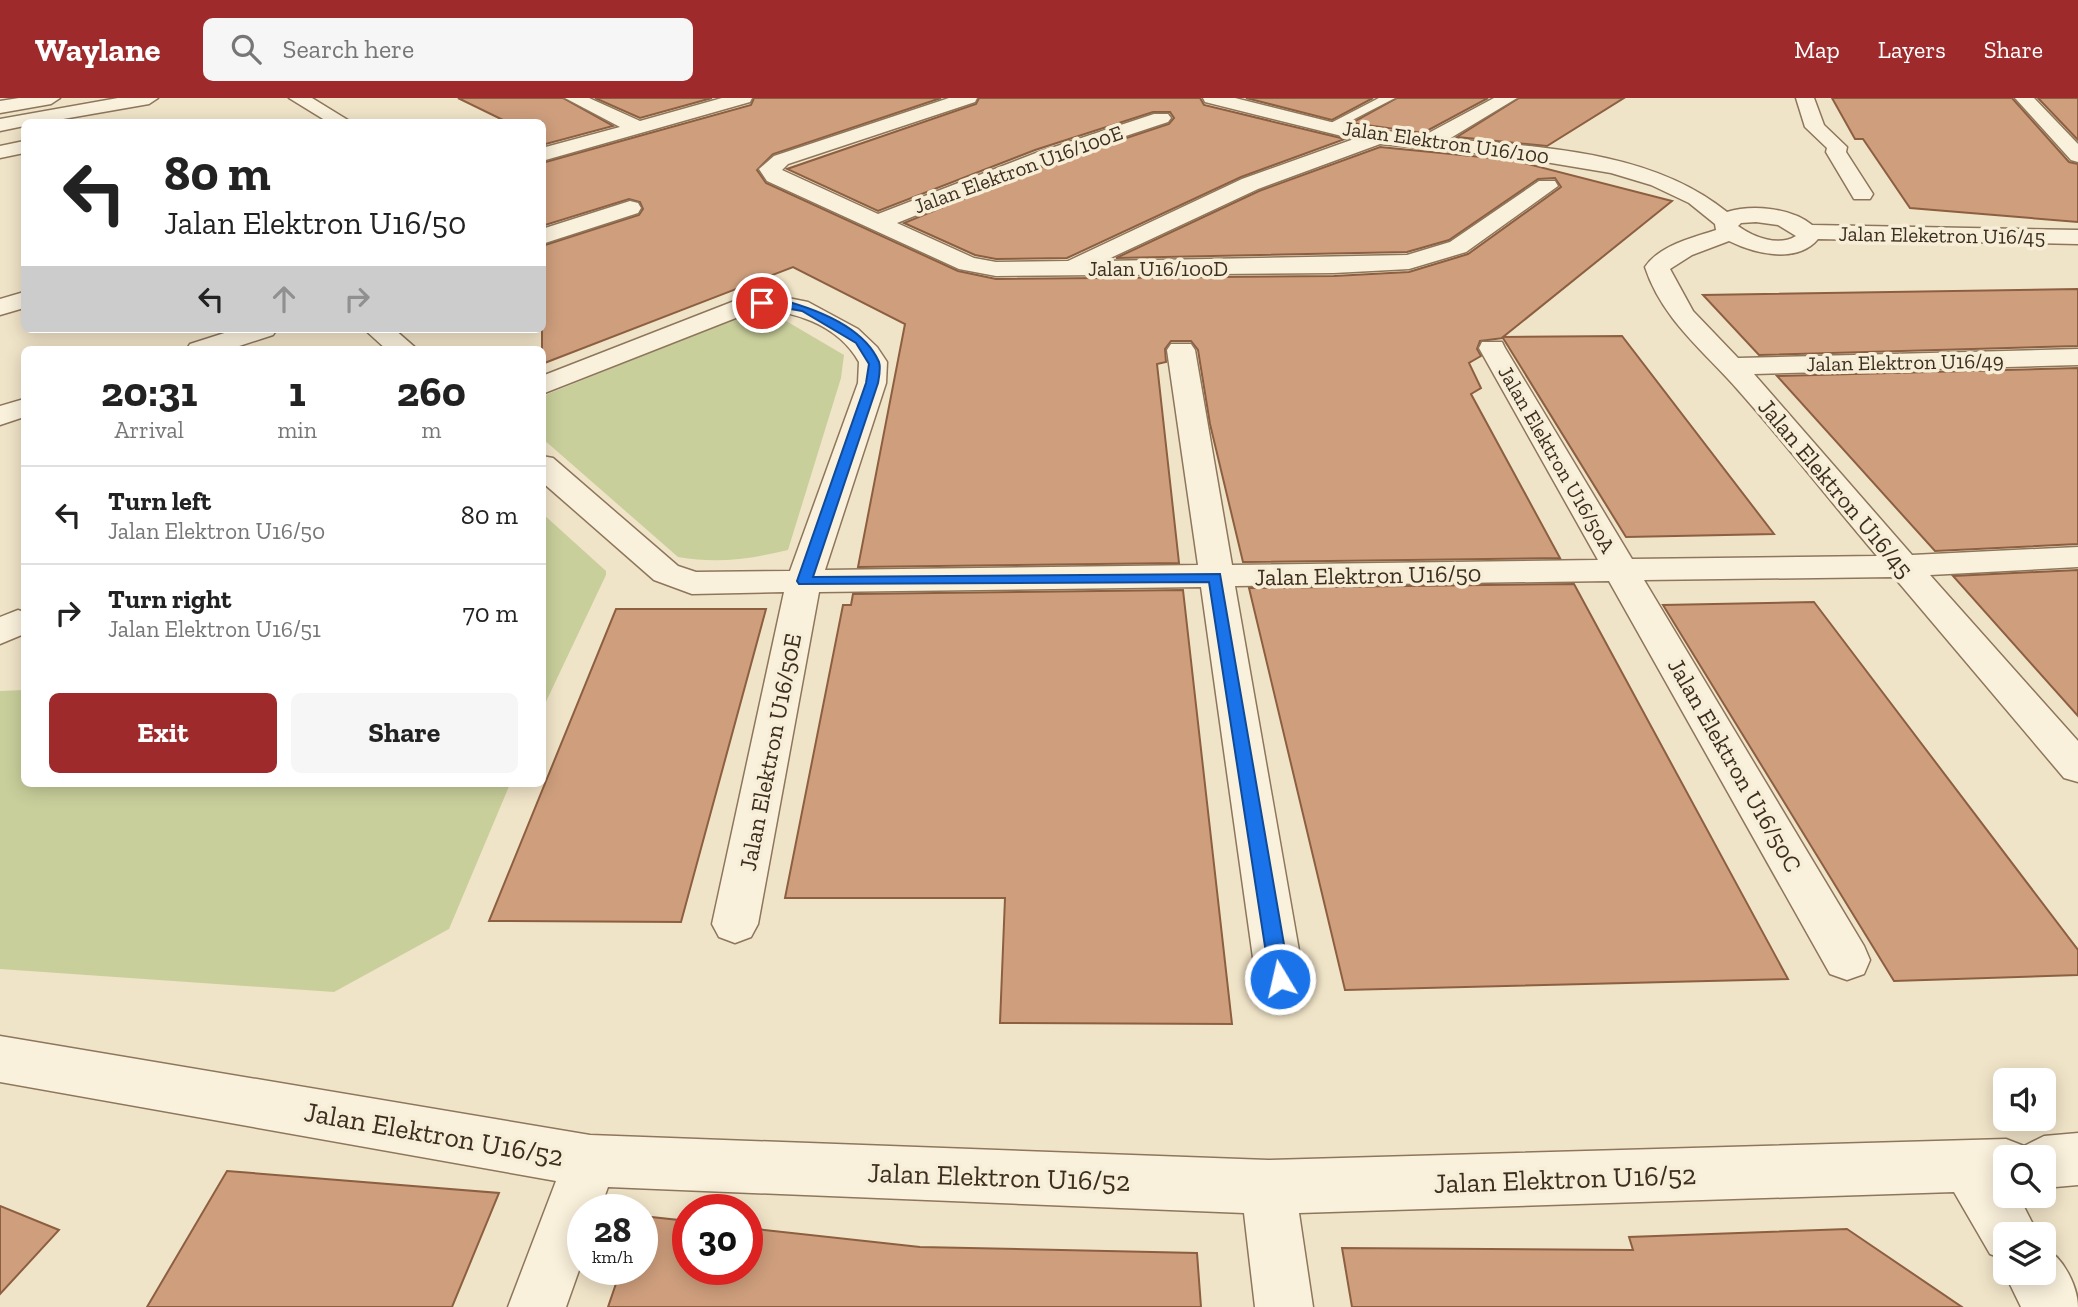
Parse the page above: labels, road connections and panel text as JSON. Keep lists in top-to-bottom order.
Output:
{
  "streets": {
    "street": [
      "Jalan Elektron U16/100",
      "Jalan Elektron U16/100E",
      "Jalan Eleketron U16/45",
      "Jalan U16/100D",
      "Jalan Elektron U16/49",
      "Jalan Elektron U16/50A",
      "Jalan Elektron U16/45",
      "Jalan Elektron U16/50",
      "Jalan Elektron U16/50E",
      "Jalan Elektron U16/50C",
      "Jalan Elektron U16/52"
    ]
  },
  "crossings": [
    ["Jalan Elektron U16/100E", "Jalan U16/100D"],
    ["Jalan Elektron U16/49", "Jalan Elektron U16/45"],
    ["Jalan Elektron U16/50A", "Jalan Elektron U16/50"],
    ["Jalan Elektron U16/50A", "Jalan Elektron U16/50C"],
    ["Jalan Elektron U16/45", "Jalan Elektron U16/50"],
    ["Jalan Elektron U16/50", "Jalan Elektron U16/50E"],
    ["Jalan Elektron U16/50", "Jalan Elektron U16/50C"]
  ],
  "page": {
    "header": "Waylane",
    "search": "Search here",
    "nav": ["Map", "Layers", "Share"],
    "turn": ["80 m", "Jalan Elektron U16/50"],
    "eta": [
      "20:31",
      "Arrival",
      "1",
      "min",
      "260",
      "m"
    ],
    "list": [
      {
        "name": "Turn left",
        "note": "Jalan Elektron U16/50",
        "value": "80 m"
      },
      {
        "name": "Turn right",
        "note": "Jalan Elektron U16/51",
        "value": "70 m"
      }
    ],
    "buttons": ["Exit", "Share"],
    "speed": "28 km/h",
    "limit": "30"
  }
}
